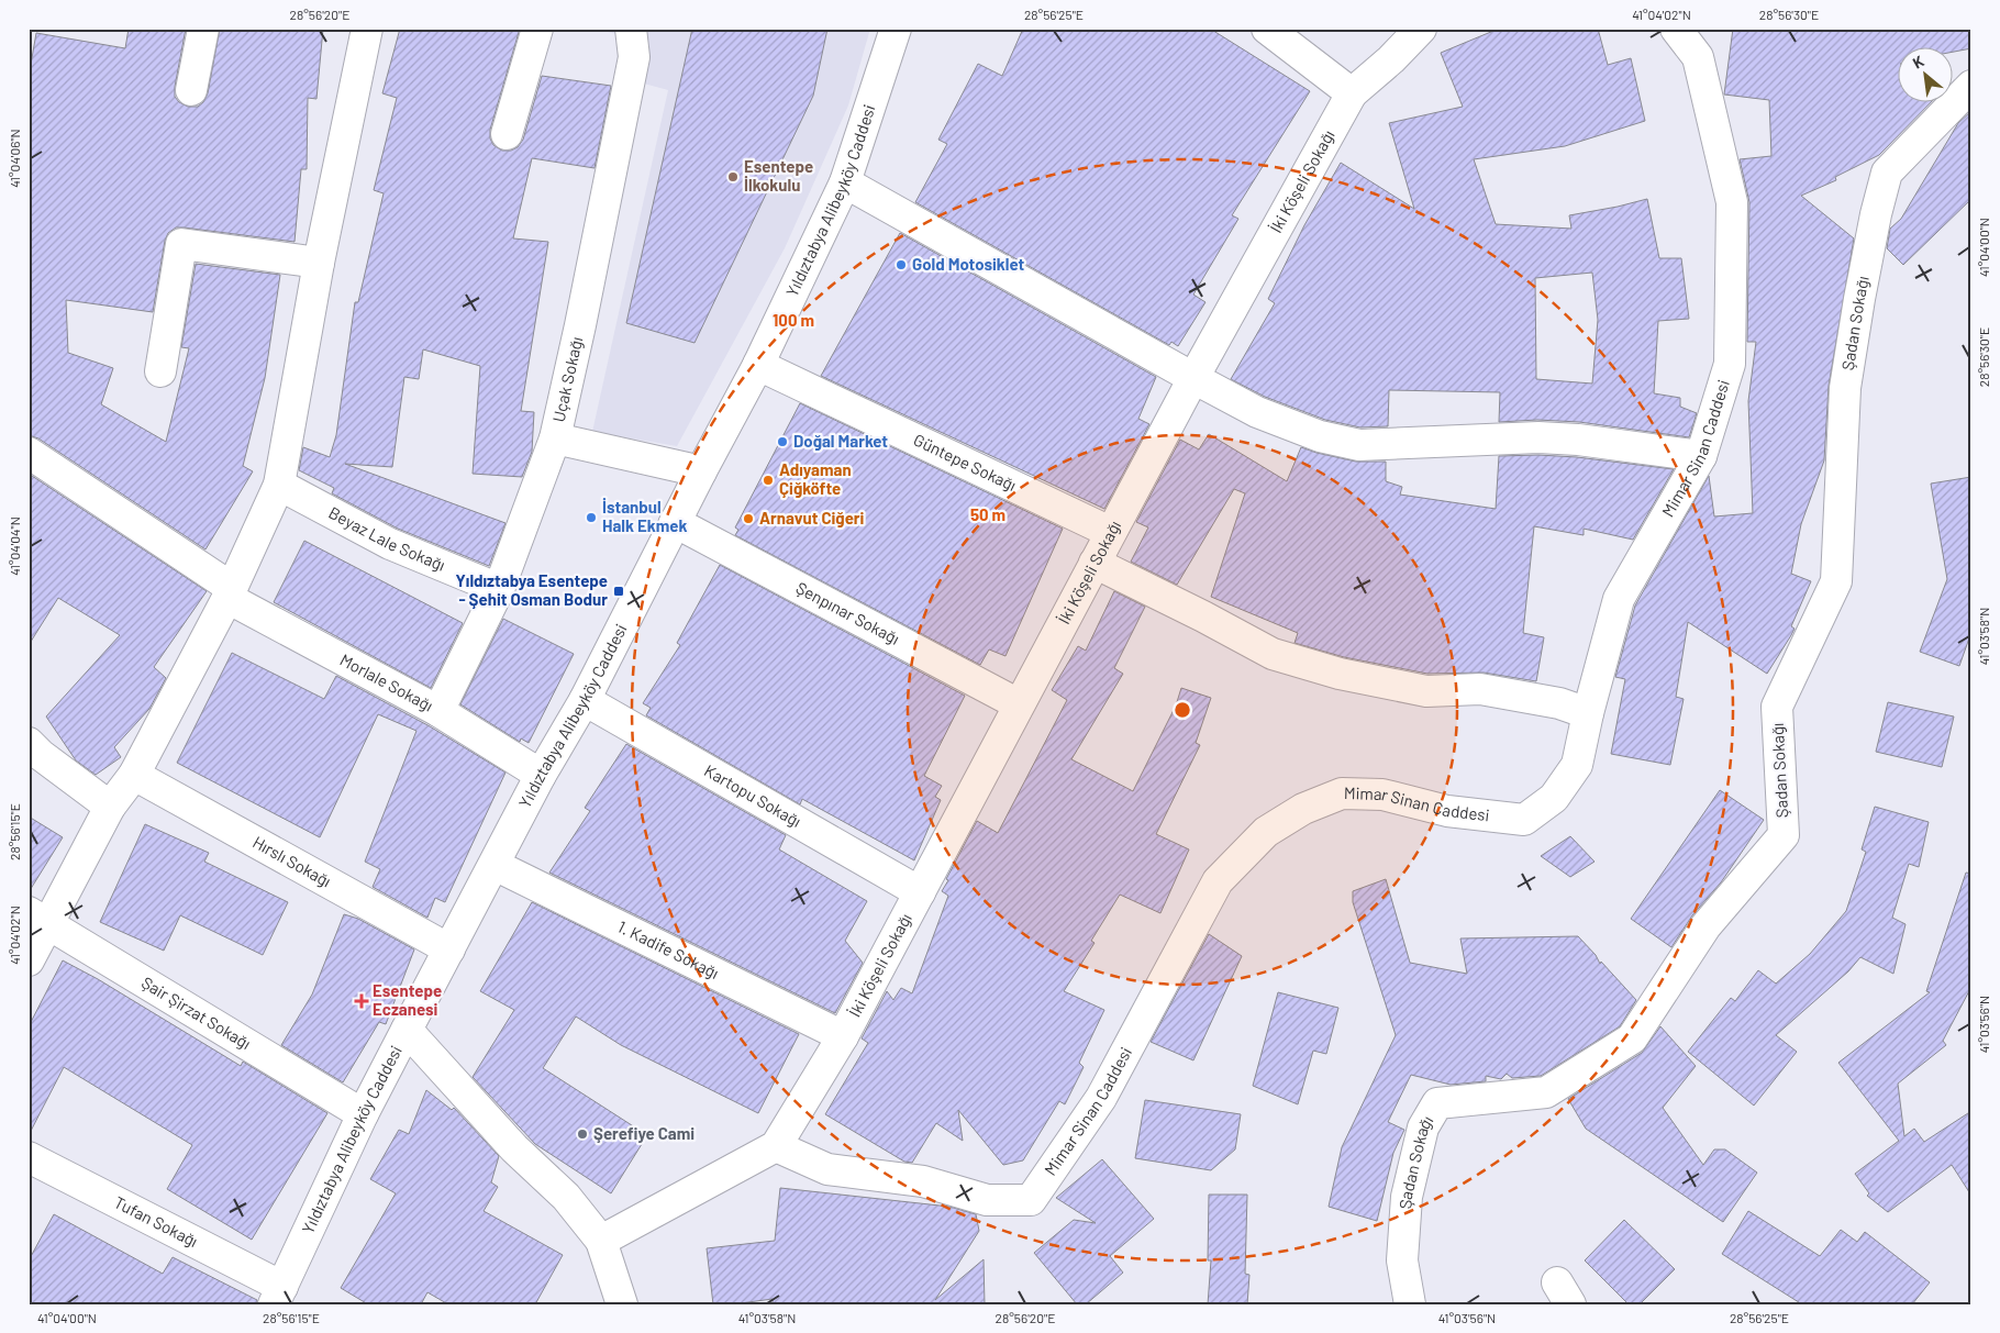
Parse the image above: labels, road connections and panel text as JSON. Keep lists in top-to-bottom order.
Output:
{
  "streets": {
    "street": [
      "İki Köşeli Sokağı",
      "Yıldıztabya Alibeyköy Caddesi",
      "Şadan Sokağı",
      "Uçak Sokağı",
      "Mimar Sinan Caddesi",
      "Güntepe Sokağı",
      "Beyaz Lale Sokağı",
      "Şenpınar Sokağı",
      "Morlale Sokağı",
      "Kartopu Sokağı",
      "Hırslı Sokağı",
      "1. Kadife Sokağı",
      "Şair Şirzat Sokağı",
      "Tufan Sokağı"
    ]
  },
  "crossings": [
    ["İki Köşeli Sokağı", "Mimar Sinan Caddesi"],
    ["İki Köşeli Sokağı", "Güntepe Sokağı"],
    ["İki Köşeli Sokağı", "Şenpınar Sokağı"],
    ["İki Köşeli Sokağı", "Kartopu Sokağı"],
    ["İki Köşeli Sokağı", "1. Kadife Sokağı"],
    ["Yıldıztabya Alibeyköy Caddesi", "Güntepe Sokağı"],
    ["Yıldıztabya Alibeyköy Caddesi", "Şenpınar Sokağı"],
    ["Yıldıztabya Alibeyköy Caddesi", "Morlale Sokağı"],
    ["Yıldıztabya Alibeyköy Caddesi", "Kartopu Sokağı"],
    ["Yıldıztabya Alibeyköy Caddesi", "Hırslı Sokağı"],
    ["Yıldıztabya Alibeyköy Caddesi", "1. Kadife Sokağı"],
    ["Yıldıztabya Alibeyköy Caddesi", "Şair Şirzat Sokağı"],
    ["Yıldıztabya Alibeyköy Caddesi", "Tufan Sokağı"],
    ["Uçak Sokağı", "Beyaz Lale Sokağı"],
    ["Uçak Sokağı", "Morlale Sokağı"]
  ],
  "places": {
    "other": [
      "Esentepe İlkokulu",
      "Gold Motosiklet",
      "Doğal Market",
      "Adıyaman Çiğköfte",
      "İstanbul Halk Ekmek",
      "Arnavut Ciğeri",
      "Şerefiye Cami"
    ],
    "transit": ["Yıldıztabya Esentepe - Şehit Osman Bodur"],
    "health": ["Esentepe Eczanesi"]
  },
  "north": "top left",
  "coordinates": [
    "28°56'20\"E",
    "28°56'25\"E",
    "41°04'02\"N",
    "28°56'30\"E",
    "41°04'06\"N",
    "41°04'00\"N",
    "41°04'04\"N",
    "41°03'58\"N",
    "28°56'15\"E",
    "41°03'56\"N"
  ],
  "rings": ["100 m", "50 m"]
}
